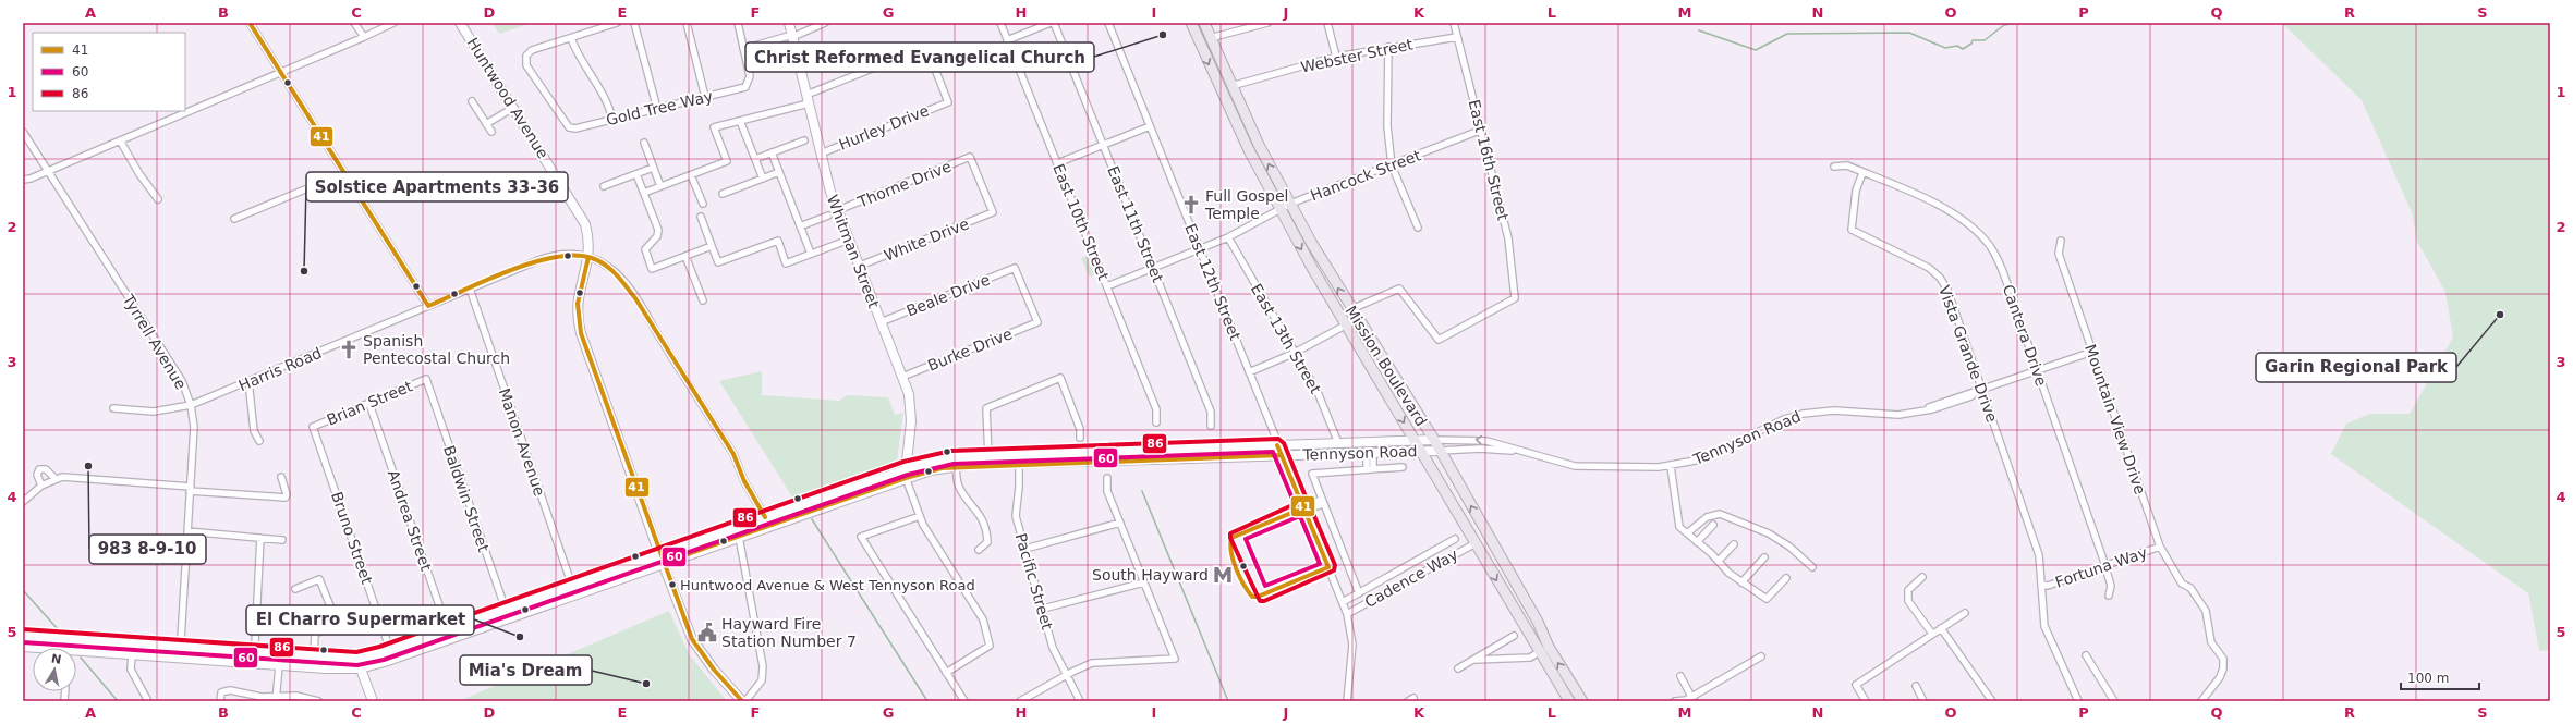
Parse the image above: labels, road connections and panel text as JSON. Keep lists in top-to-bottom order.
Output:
{
  "streets": {
    "main road": [
      "Huntwood Avenue",
      "Whitman Street",
      "Mission Boulevard",
      "Tennyson Road"
    ],
    "street": [
      "Webster Street",
      "Gold Tree Way",
      "Hurley Drive",
      "East 16th Street",
      "Hancock Street",
      "Thorne Drive",
      "East 10th Street",
      "East 11th Street",
      "White Drive",
      "East 12th Street",
      "Beale Drive",
      "Cantera Drive",
      "East 13th Street",
      "Tyrrell Avenue",
      "Burke Drive",
      "Vista Grande Drive",
      "Harris Road",
      "Brian Street",
      "Mountain View Drive",
      "Manon Avenue",
      "Baldwin Street",
      "Andrea Street",
      "Bruno Street",
      "Fortuna Way",
      "Cadence Way",
      "Pacific Street"
    ]
  },
  "crossings": [
    ["Webster Street", "East 16th Street"],
    ["Webster Street", "Mission Boulevard"],
    ["Huntwood Avenue", "Harris Road"],
    ["Huntwood Avenue", "Tennyson Road"],
    ["Hurley Drive", "Whitman Street"],
    ["East 16th Street", "Hancock Street"],
    ["East 16th Street", "Mission Boulevard"],
    ["Hancock Street", "East 10th Street"],
    ["Hancock Street", "East 11th Street"],
    ["Hancock Street", "East 12th Street"],
    ["Hancock Street", "East 13th Street"],
    ["Hancock Street", "Mission Boulevard"],
    ["Thorne Drive", "White Drive"],
    ["Thorne Drive", "Whitman Street"],
    ["White Drive", "Whitman Street"],
    ["Whitman Street", "Beale Drive"],
    ["Whitman Street", "Burke Drive"],
    ["Whitman Street", "Tennyson Road"],
    ["East 12th Street", "Tennyson Road"],
    ["East 12th Street", "Cadence Way"],
    ["Beale Drive", "Burke Drive"],
    ["Cantera Drive", "Vista Grande Drive"],
    ["Cantera Drive", "Tennyson Road"],
    ["Cantera Drive", "Fortuna Way"],
    ["East 13th Street", "Tennyson Road"],
    ["Tyrrell Avenue", "Harris Road"],
    ["Tyrrell Avenue", "Tennyson Road"],
    ["Vista Grande Drive", "Tennyson Road"],
    ["Vista Grande Drive", "Fortuna Way"],
    ["Mission Boulevard", "Tennyson Road"],
    ["Mission Boulevard", "Cadence Way"],
    ["Harris Road", "Tennyson Road"],
    ["Harris Road", "Manon Avenue"],
    ["Brian Street", "Baldwin Street"],
    ["Brian Street", "Andrea Street"],
    ["Brian Street", "Bruno Street"],
    ["Mountain View Drive", "Tennyson Road"],
    ["Mountain View Drive", "Fortuna Way"],
    ["Tennyson Road", "Manon Avenue"],
    ["Tennyson Road", "Baldwin Street"],
    ["Tennyson Road", "Andrea Street"],
    ["Tennyson Road", "Bruno Street"],
    ["Tennyson Road", "Pacific Street"]
  ],
  "places": {
    "other": [
      "Christ Reformed Evangelical Church",
      "Solstice Apartments 33-36",
      "Garin Regional Park",
      "983 8-9-10",
      "Huntwood Avenue & West Tennyson Road",
      "El Charro Supermarket",
      "Mia's Dream"
    ],
    "church": ["Full Gospel Temple", "Spanish Pentecostal Church"],
    "metro station": ["South Hayward"],
    "public building": ["Hayward Fire Station Number 7"]
  },
  "lines": ["transit line 41", "transit line 86", "transit line 60"],
  "legend": ["41", "60", "86"],
  "scale_bar": "100 m",
  "north": "top",
  "grid": {
    "columns": [
      "A",
      "B",
      "C",
      "D",
      "E",
      "F",
      "G",
      "H",
      "I",
      "J",
      "K",
      "L",
      "M",
      "N",
      "O",
      "P",
      "Q",
      "R",
      "S"
    ],
    "rows": [
      "1",
      "2",
      "3",
      "4",
      "5"
    ]
  }
}
